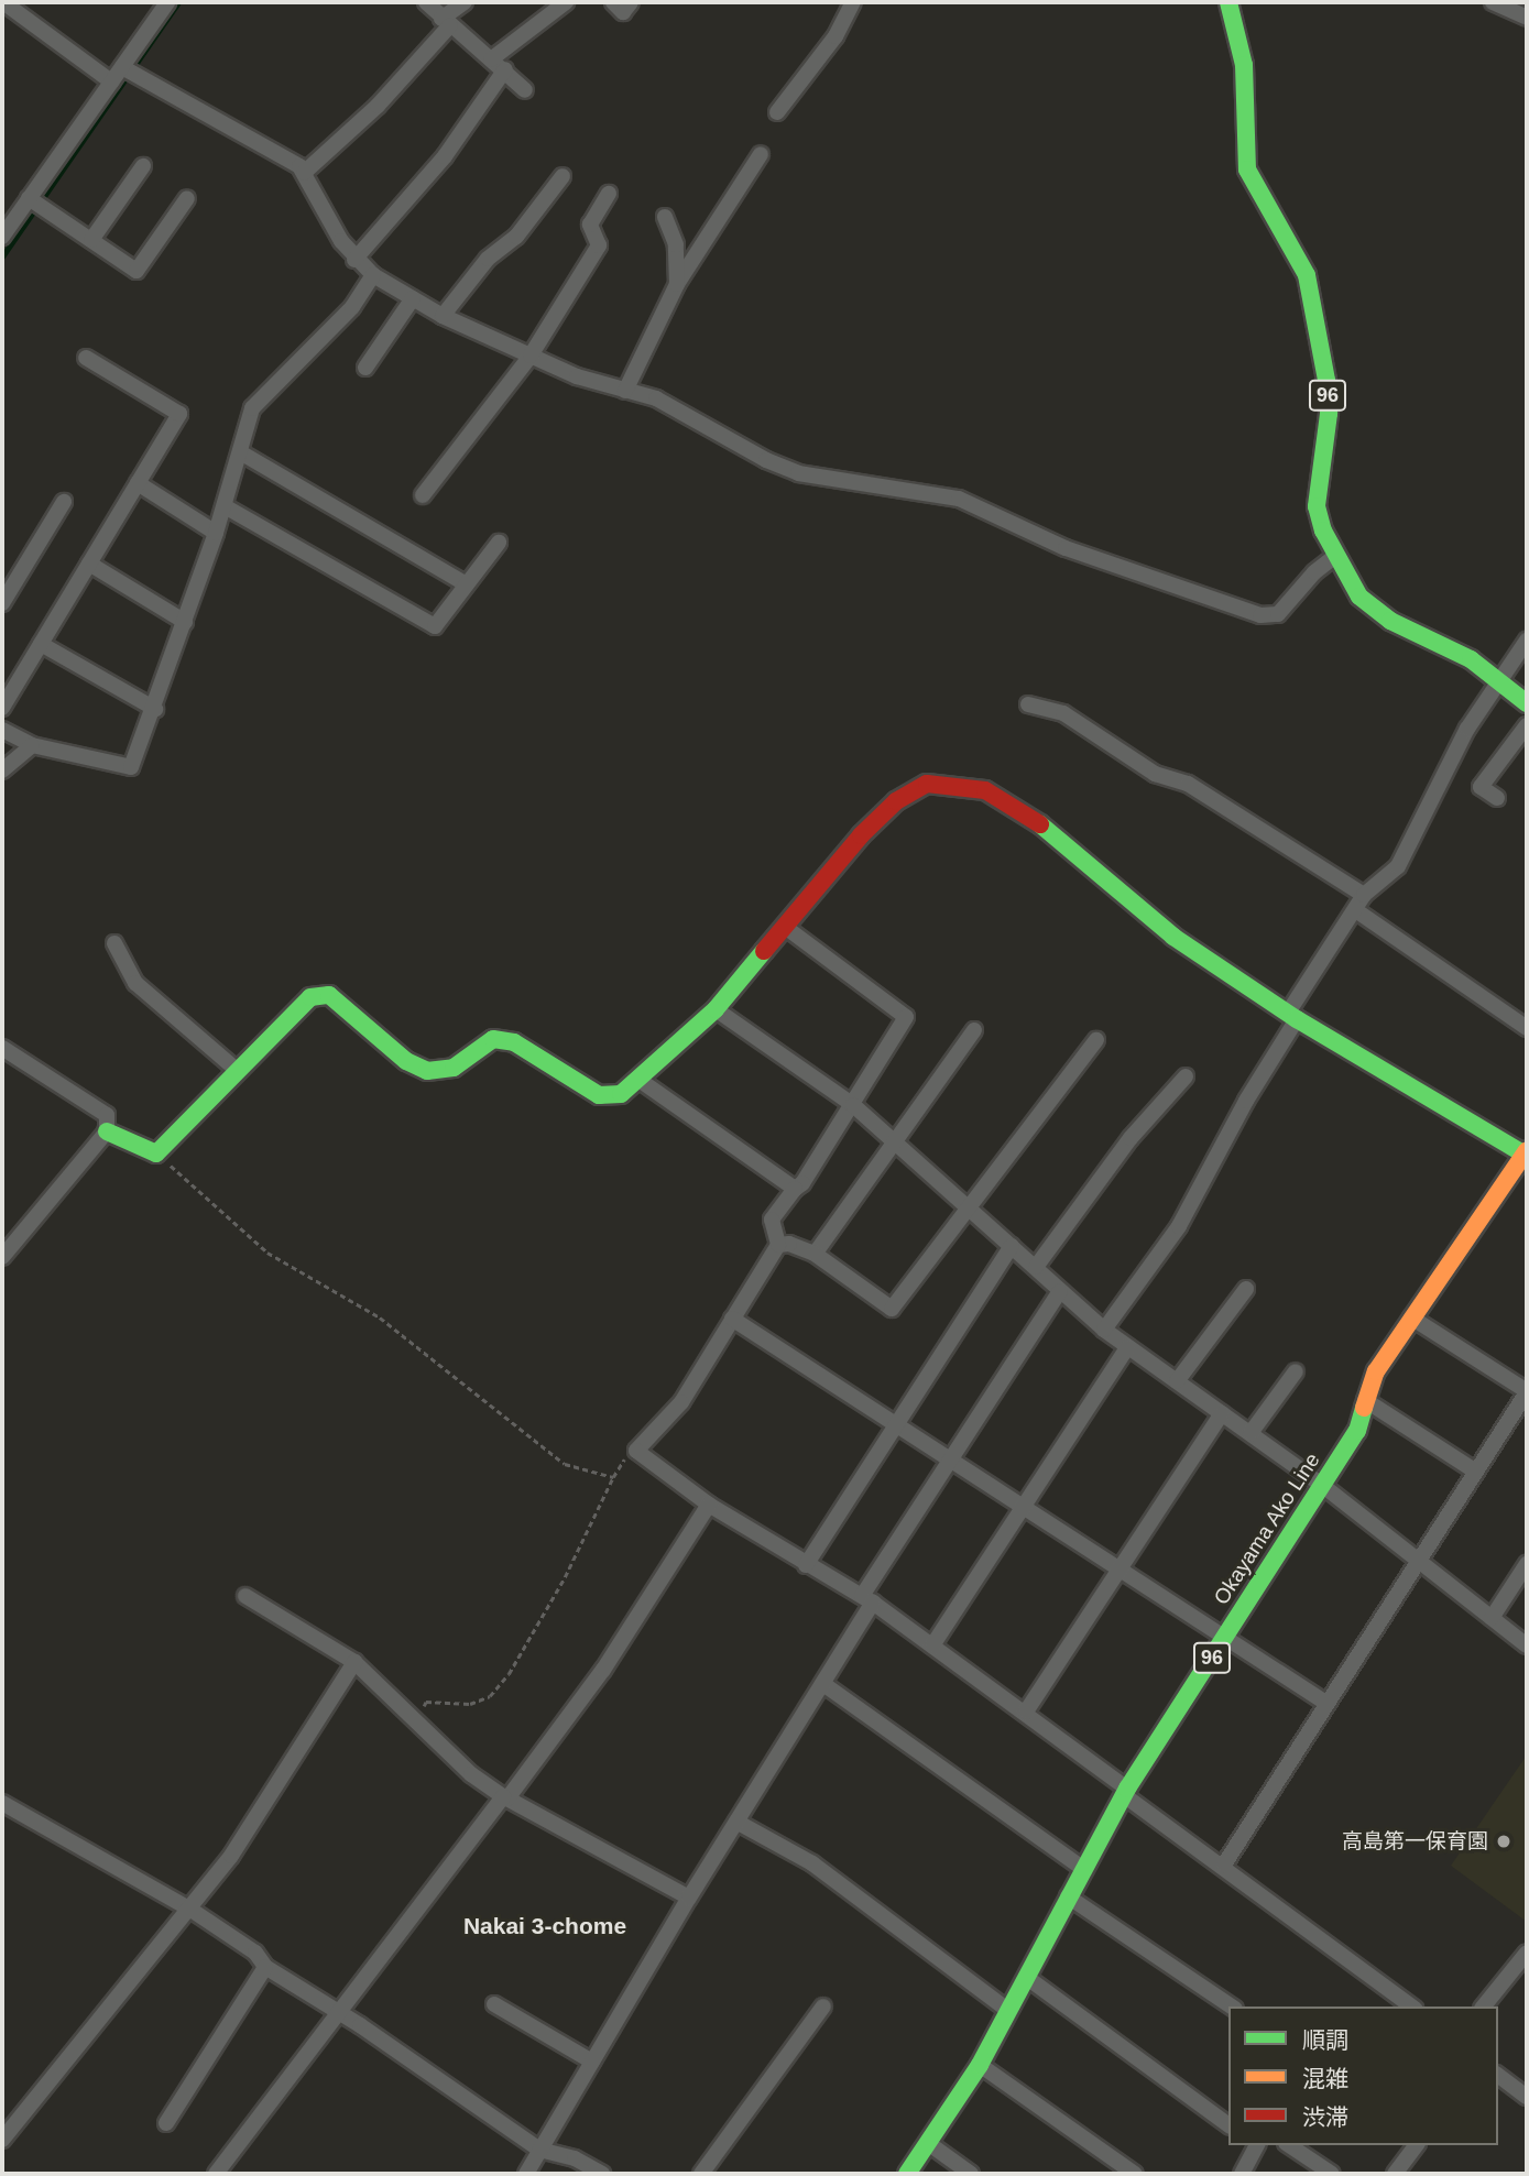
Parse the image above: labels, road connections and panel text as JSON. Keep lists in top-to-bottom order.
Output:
{
  "streets": {
    "main road": ["96", "Okayama Ako Line"]
  },
  "districts": ["Nakai 3-chome"],
  "places": ["高島第一保育園"],
  "legend": ["順調", "混雑", "渋滞"]
}
